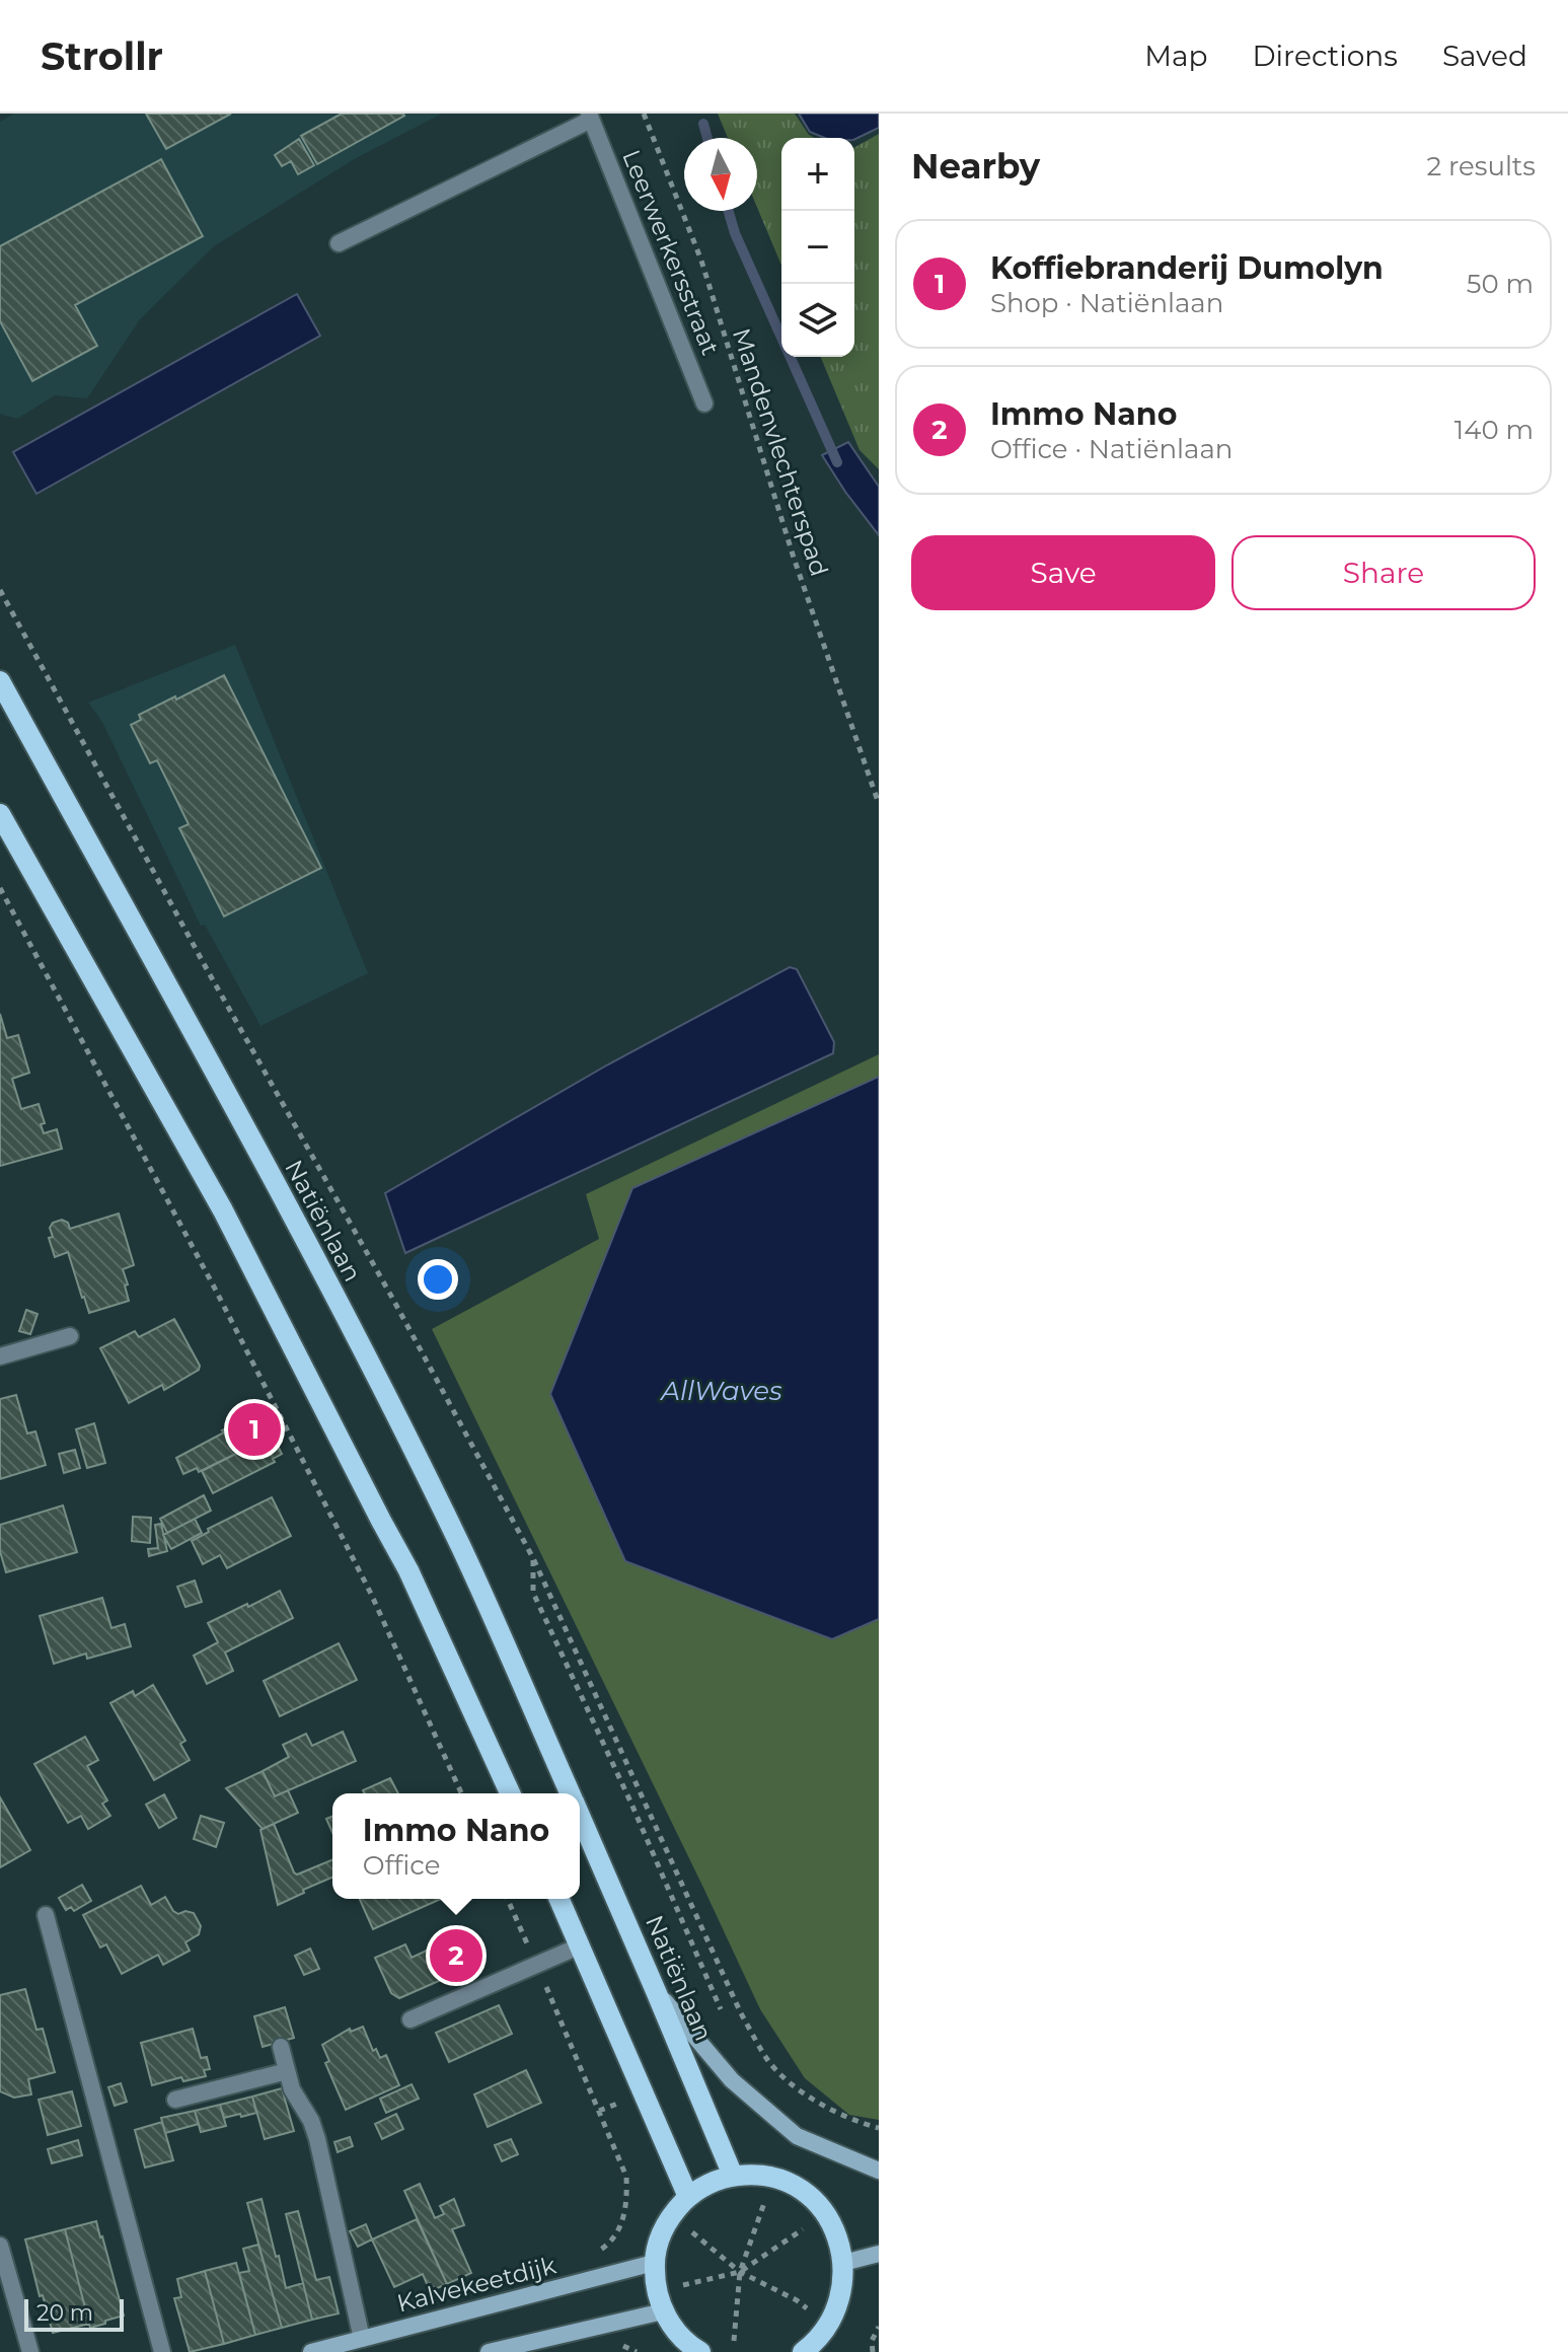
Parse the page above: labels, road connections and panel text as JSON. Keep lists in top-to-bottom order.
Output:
{
  "streets": {
    "main road": ["Natiënlaan"],
    "street": ["Leerwerkersstraat", "Kalvekeetdijk"],
    "path": ["Mandenvlechterspad"]
  },
  "water": ["AllWaves"],
  "scale_bar": "20 m",
  "north": "bottom",
  "page": {
    "header": "Strollr",
    "nav": ["Map", "Directions", "Saved"],
    "heading": ["Nearby", "2 results"],
    "map_buttons": ["+", "−"],
    "list": [
      {
        "mark": "1",
        "name": "Koffiebranderij Dumolyn",
        "note": "Shop · Natiënlaan",
        "value": "50 m"
      },
      {
        "mark": "2",
        "name": "Immo Nano",
        "note": "Office · Natiënlaan",
        "value": "140 m"
      }
    ],
    "buttons": ["Save", "Share"],
    "pins": ["1", "2"],
    "popup": ["Immo Nano", "Office"],
    "scale": "20 m"
  }
}
